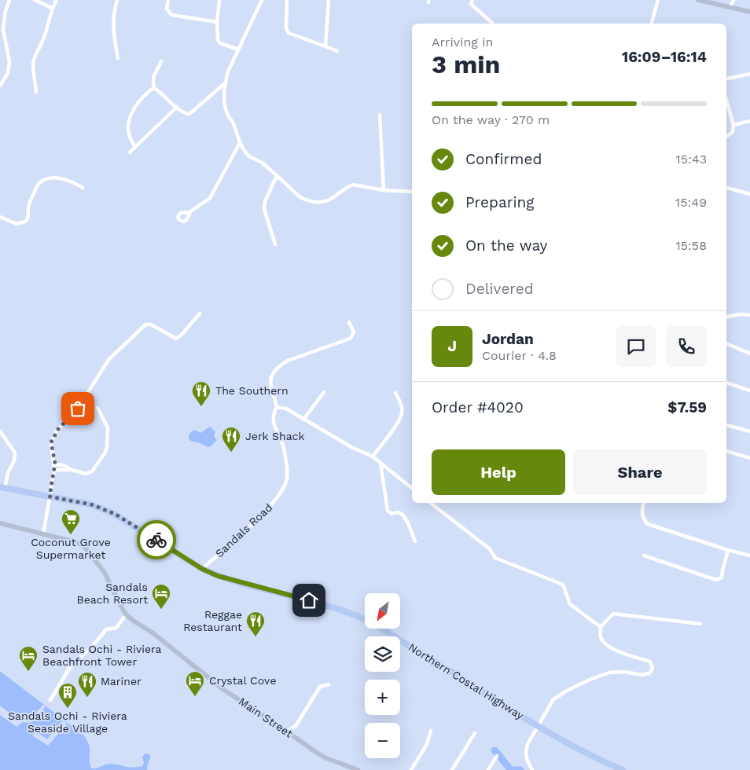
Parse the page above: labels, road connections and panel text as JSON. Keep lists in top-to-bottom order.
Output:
{
  "streets": {
    "main road": ["Northern Costal Highway"],
    "street": ["Sandals Road", "Main Street"]
  },
  "crossings": [
    ["Sandals Road", "Northern Costal Highway"]
  ],
  "places": {
    "restaurant": [
      "The Southern",
      "Jerk Shack",
      "Reggae Restaurant",
      "Mariner"
    ],
    "supermarket": ["Coconut Grove Supermarket"],
    "hotel": ["Sandals Beach Resort", "Sandals Ochi - Riviera Beachfront Tower", "Crystal Cove"],
    "building": ["Sandals Ochi - Riviera Seaside Village"]
  },
  "north": "bottom left",
  "page": {
    "heading": ["3 min", "Arriving in", "16:09–16:14"],
    "panel": [
      "Jordan",
      "Courier · 4.8",
      "Order #4020",
      "$7.59"
    ],
    "bar": "On the way · 270 m",
    "list": [
      ["Confirmed", "15:43"],
      ["Preparing", "15:49"],
      ["On the way", "15:58"],
      "Delivered"
    ],
    "round": "J",
    "buttons": ["Help", "Share"],
    "map_buttons": ["+", "−"]
  }
}
